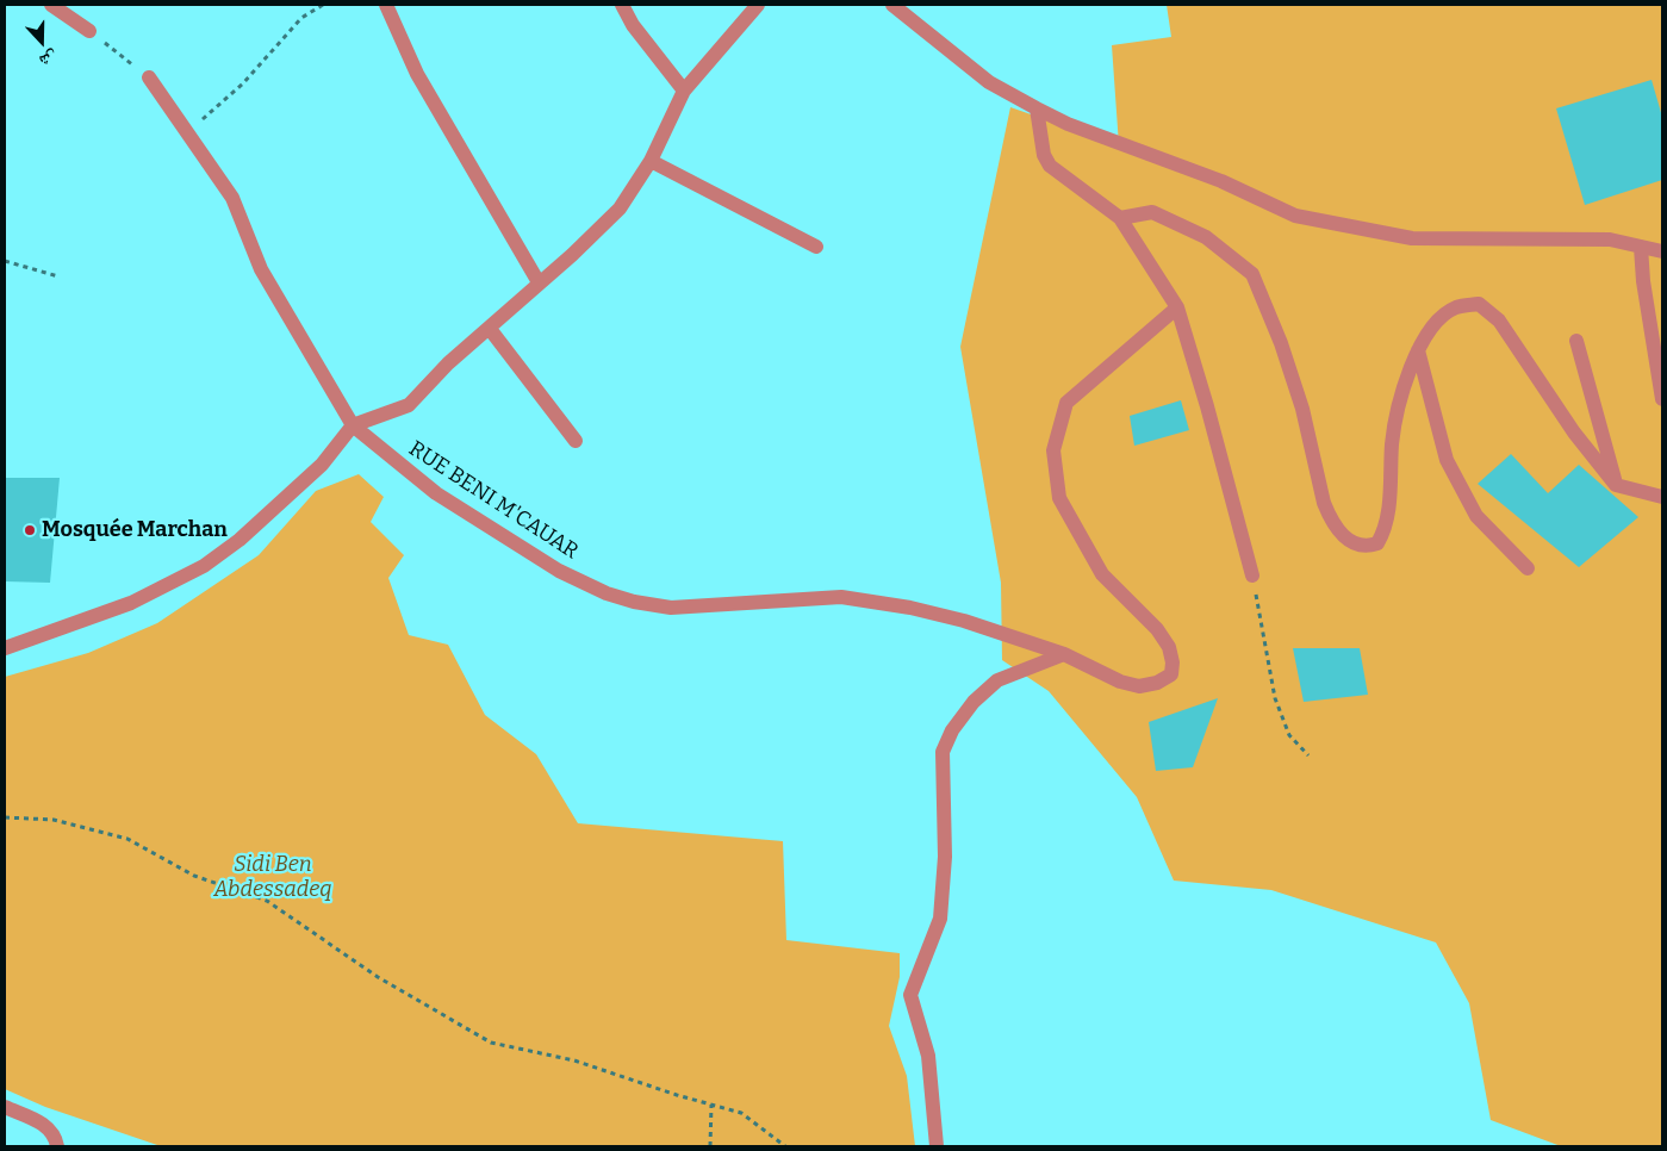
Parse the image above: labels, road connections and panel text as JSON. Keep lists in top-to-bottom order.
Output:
{
  "streets": {
    "street": ["RUE BENI M'CAUAR"]
  },
  "parks": ["Sidi Ben Abdessadeq"],
  "places": ["Mosquée Marchan"],
  "north": "bottom"
}
